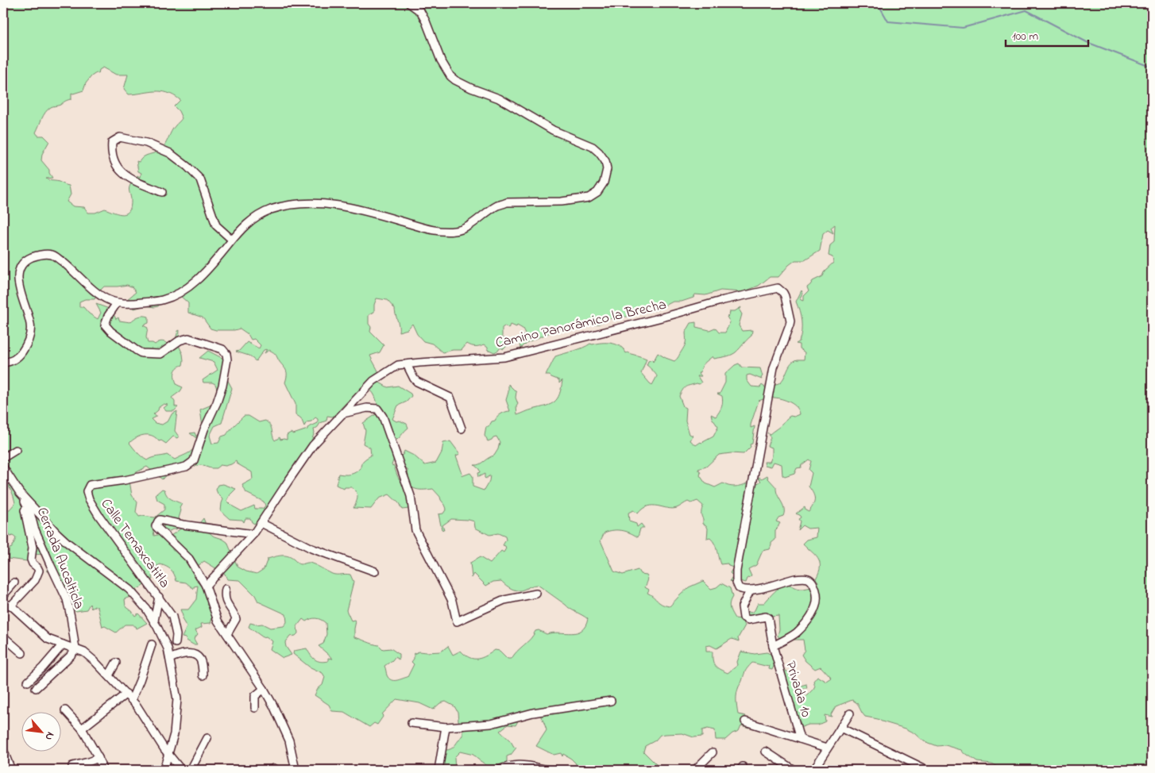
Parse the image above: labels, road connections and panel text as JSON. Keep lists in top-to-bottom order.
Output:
{
  "streets": {
    "street": [
      "Camino Panorámico la Brecha",
      "Calle Temaxcatitla",
      "Cerrada Aucalticla",
      "Privada 10"
    ]
  },
  "crossings": [
    ["Camino Panorámico la Brecha", "Privada 10"]
  ],
  "scale_bar": "100 m",
  "north": "bottom right"
}
